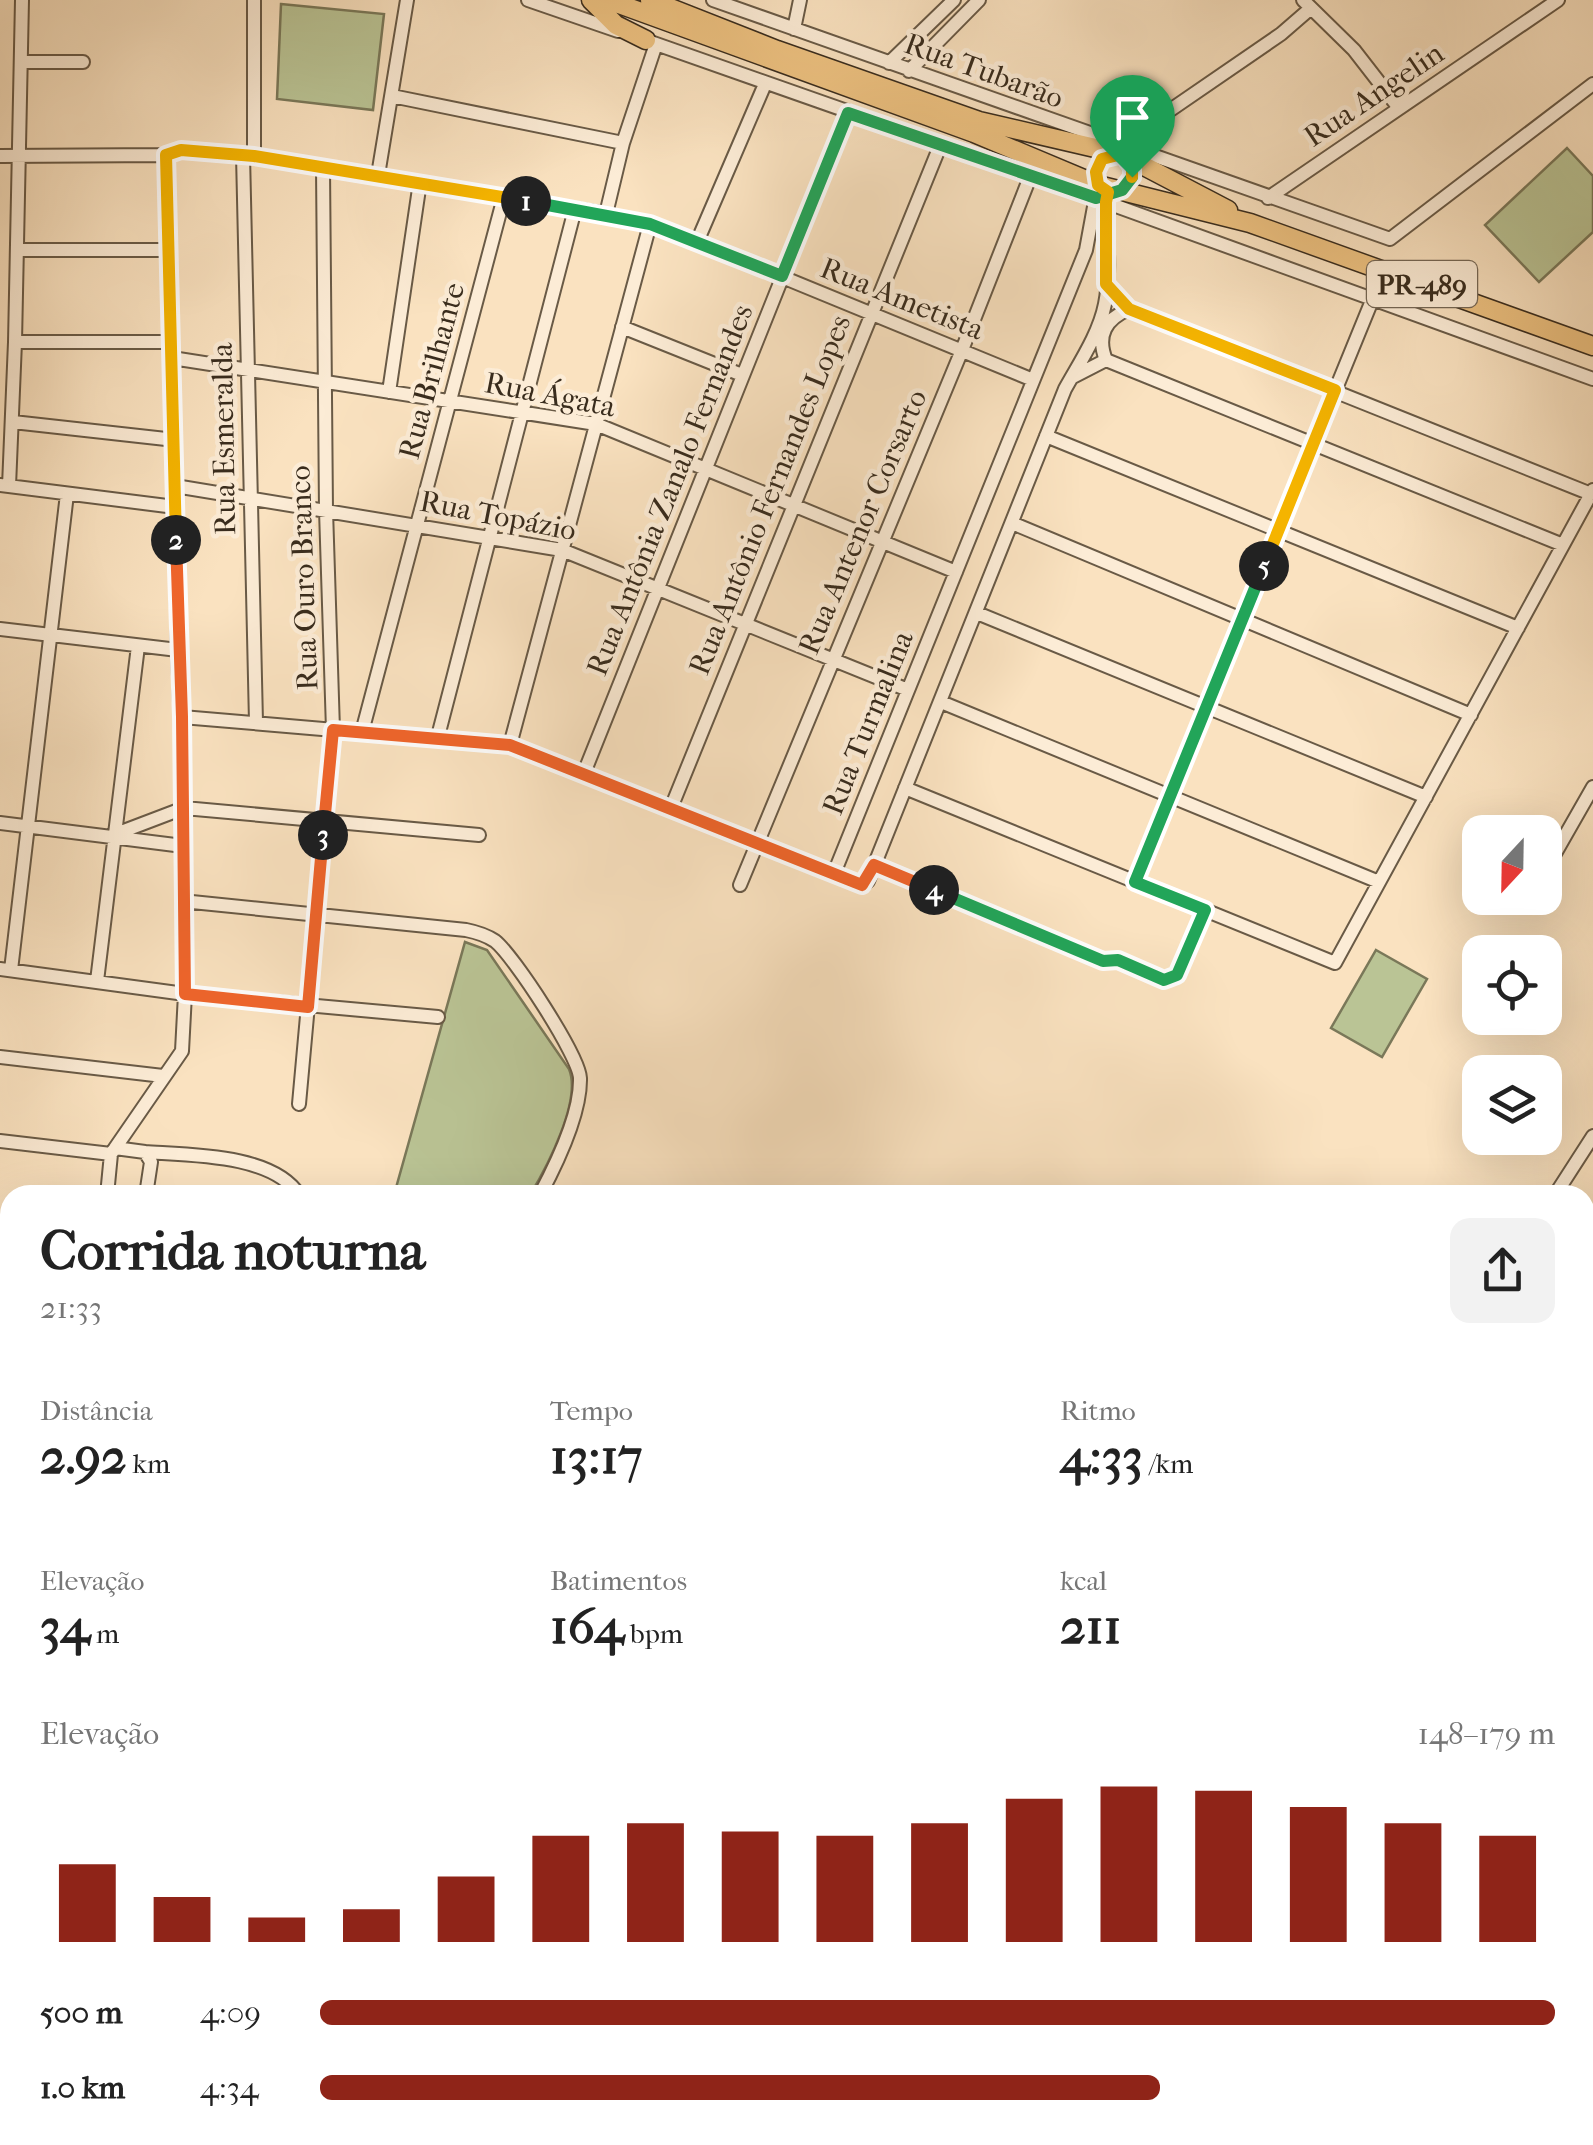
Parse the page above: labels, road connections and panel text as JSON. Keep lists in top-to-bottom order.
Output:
{
  "streets": {
    "main road": ["PR-489"],
    "street": [
      "Rua Tubarão",
      "Rua Angelin",
      "Rua Ametista",
      "Rua Brilhante",
      "Rua Ágata",
      "Rua Esmeralda",
      "Rua Antônia Zanalo Fernandes",
      "Rua Antônio Fernandes Lopes",
      "Rua Topázio",
      "Rua Antenor Corsarto",
      "Rua Ouro Branco",
      "Rua Turmalina"
    ]
  },
  "crossings": [
    ["Rua Tubarão", "Rua Angelin"],
    ["Rua Tubarão", "PR-489"],
    ["Rua Tubarão", "Rua Turmalina"],
    ["PR-489", "Rua Turmalina"],
    ["Rua Ametista", "Rua Brilhante"],
    ["Rua Ametista", "Rua Esmeralda"],
    ["Rua Ametista", "Rua Antônia Zanalo Fernandes"],
    ["Rua Ametista", "Rua Antônio Fernandes Lopes"],
    ["Rua Ametista", "Rua Antenor Corsarto"],
    ["Rua Ametista", "Rua Ouro Branco"],
    ["Rua Ametista", "Rua Turmalina"],
    ["Rua Brilhante", "Rua Ágata"],
    ["Rua Brilhante", "Rua Topázio"],
    ["Rua Ágata", "Rua Esmeralda"],
    ["Rua Ágata", "Rua Antônia Zanalo Fernandes"],
    ["Rua Ágata", "Rua Antônio Fernandes Lopes"],
    ["Rua Ágata", "Rua Antenor Corsarto"],
    ["Rua Ágata", "Rua Ouro Branco"],
    ["Rua Ágata", "Rua Turmalina"],
    ["Rua Esmeralda", "Rua Topázio"],
    ["Rua Antônia Zanalo Fernandes", "Rua Topázio"],
    ["Rua Antônio Fernandes Lopes", "Rua Topázio"],
    ["Rua Topázio", "Rua Antenor Corsarto"],
    ["Rua Topázio", "Rua Ouro Branco"],
    ["Rua Topázio", "Rua Turmalina"]
  ],
  "north": "bottom",
  "page": {
    "pins": [
      "1",
      "2",
      "5",
      "3",
      "4"
    ],
    "heading": ["Corrida noturna", "21:33"],
    "stats": [
      ["Distância", "2.92 km"],
      ["Tempo", "13:17"],
      ["Ritmo", "4:33 /km"],
      ["Elevação", "34 m"],
      ["Batimentos", "164 bpm"],
      ["kcal", "211"]
    ],
    "chart": ["Elevação", "148–179 m"],
    "list": [
      {
        "name": "500 m",
        "note": "4:09"
      },
      {
        "name": "1.0 km",
        "note": "4:34"
      }
    ]
  }
}
